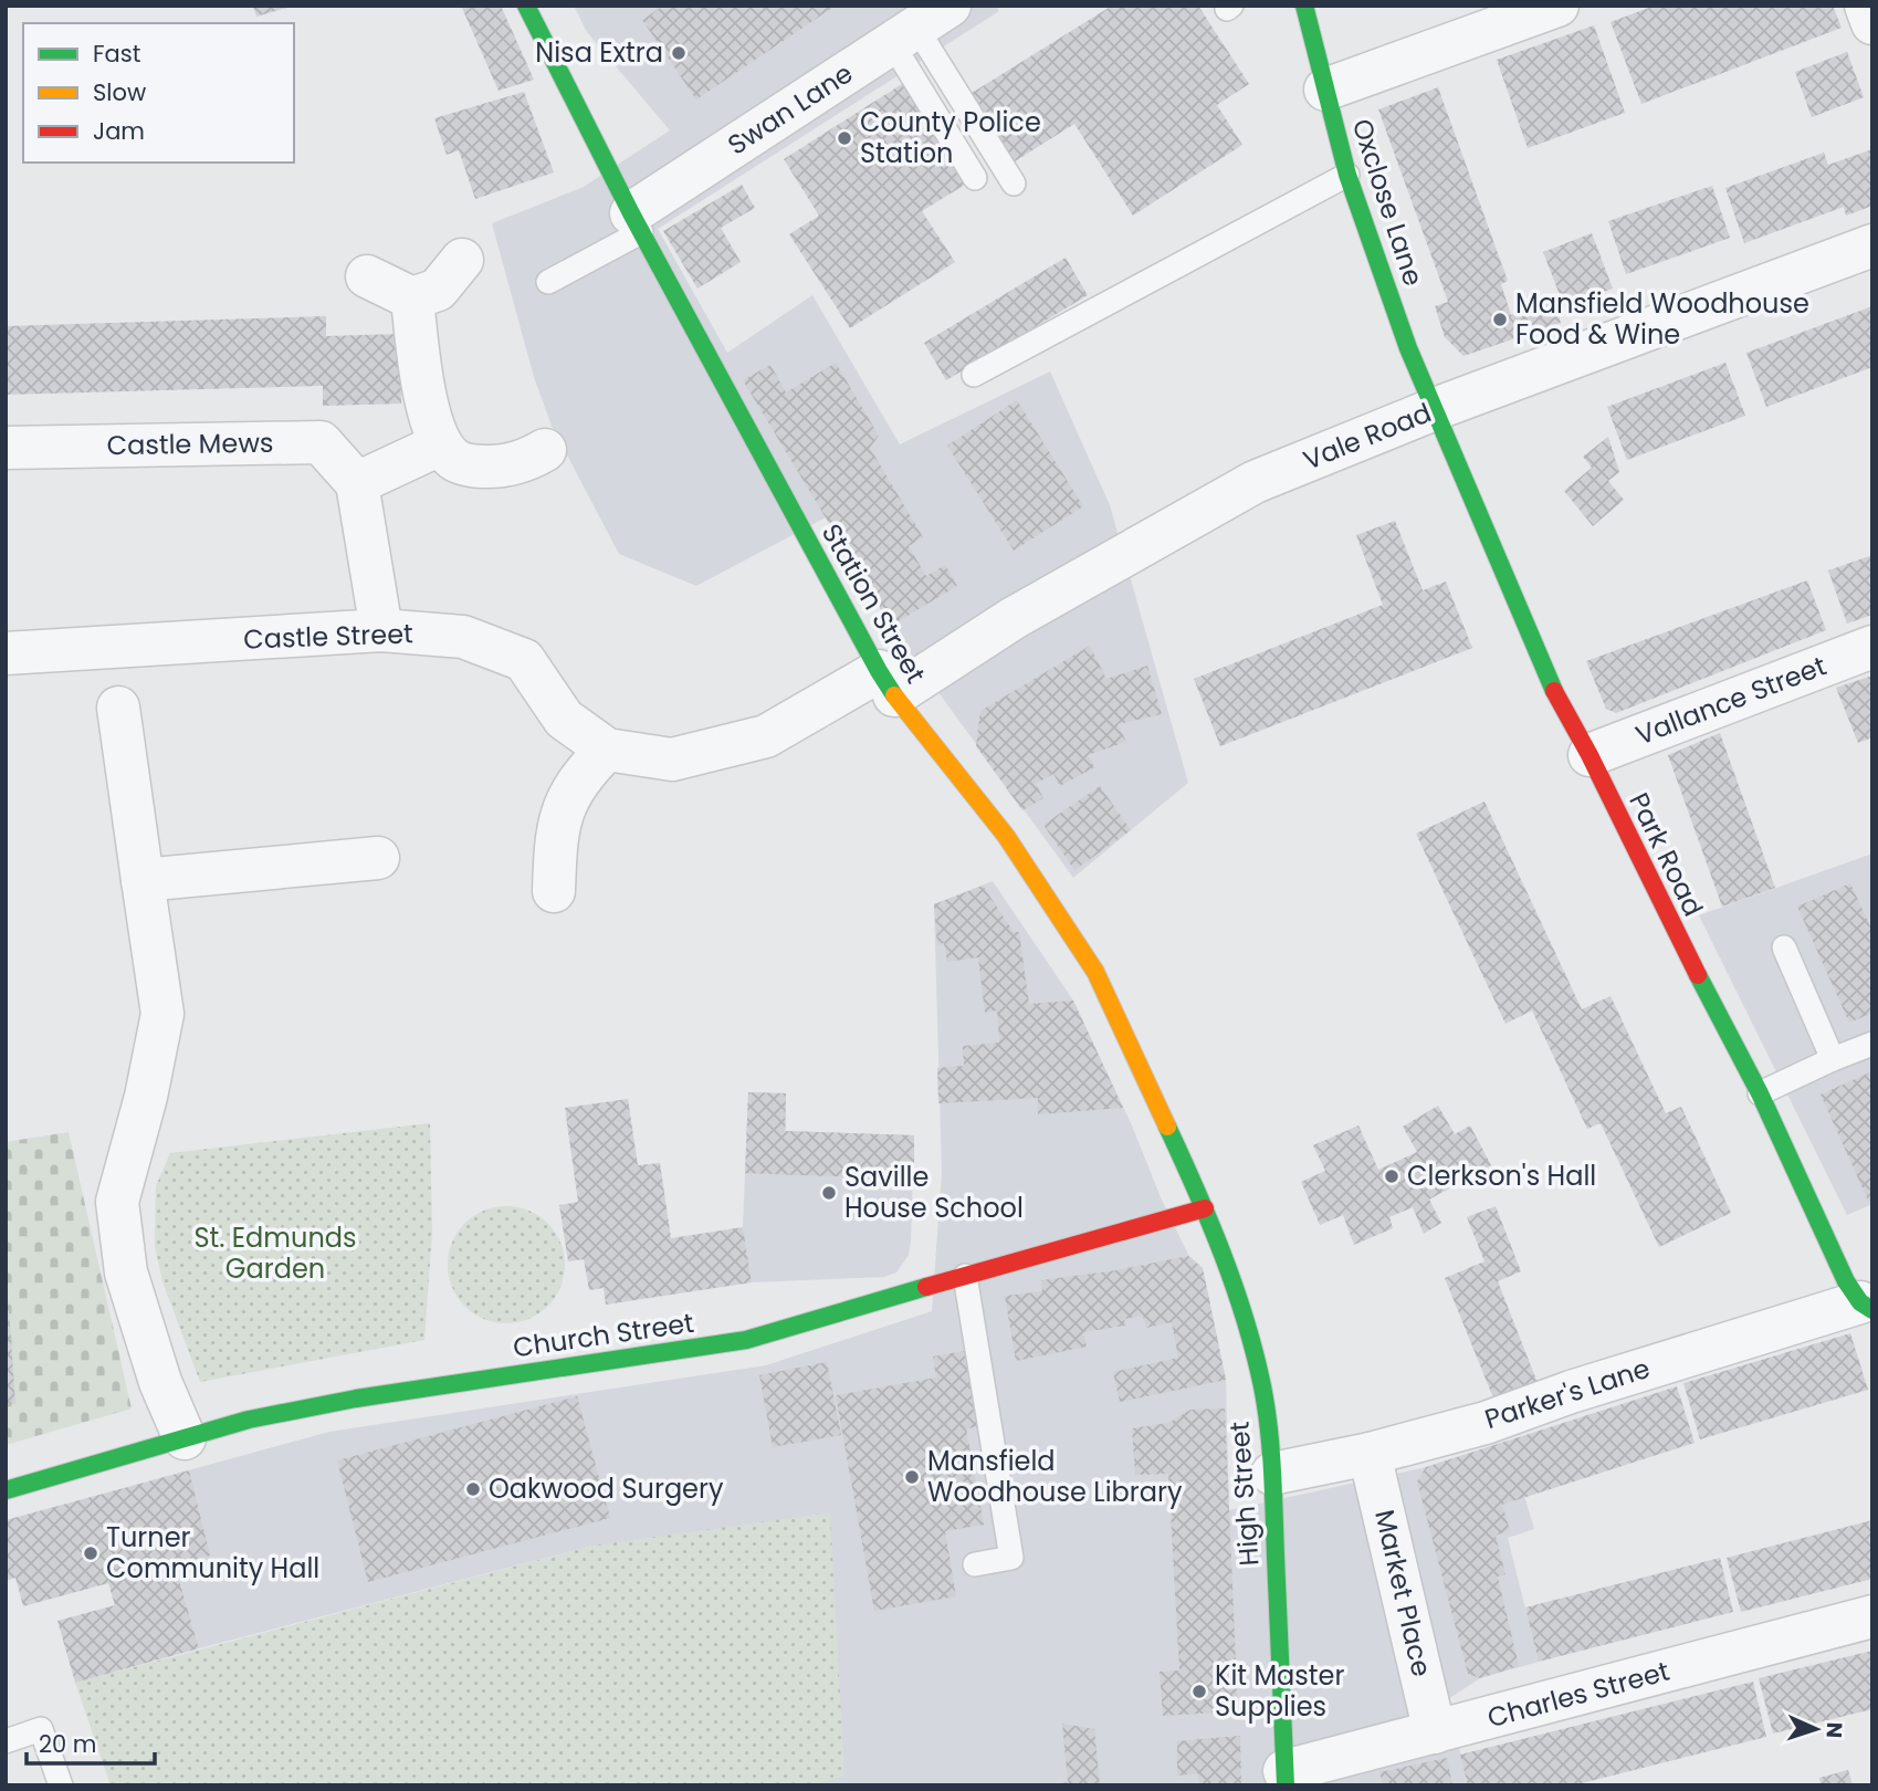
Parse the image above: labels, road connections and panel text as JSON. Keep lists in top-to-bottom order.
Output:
{
  "streets": {
    "street": [
      "Swan Lane",
      "Oxclose Lane",
      "Vale Road",
      "Castle Mews",
      "Station Street",
      "Castle Street",
      "Vallance Street",
      "Park Road",
      "Church Street",
      "Parker's Lane",
      "High Street",
      "Market Place",
      "Charles Street"
    ]
  },
  "crossings": [
    ["Swan Lane", "Station Street"],
    ["Oxclose Lane", "Vale Road"],
    ["Oxclose Lane", "Park Road"],
    ["Vale Road", "Station Street"],
    ["Vale Road", "Castle Street"],
    ["Vale Road", "Park Road"],
    ["Station Street", "Castle Street"],
    ["Station Street", "Church Street"],
    ["Station Street", "High Street"],
    ["Vallance Street", "Park Road"],
    ["Park Road", "Parker's Lane"],
    ["Church Street", "High Street"],
    ["Parker's Lane", "High Street"],
    ["Parker's Lane", "Market Place"],
    ["High Street", "Charles Street"],
    ["Market Place", "Charles Street"]
  ],
  "parks": ["St. Edmunds Garden"],
  "places": [
    "Nisa Extra",
    "County Police Station",
    "Mansfield Woodhouse Food & Wine",
    "Clerkson's Hall",
    "Saville House School",
    "Mansfield Woodhouse Library",
    "Oakwood Surgery",
    "Turner Community Hall",
    "Kit Master Supplies"
  ],
  "legend": ["Fast", "Slow", "Jam"],
  "scale_bar": "20 m",
  "north": "right"
}
